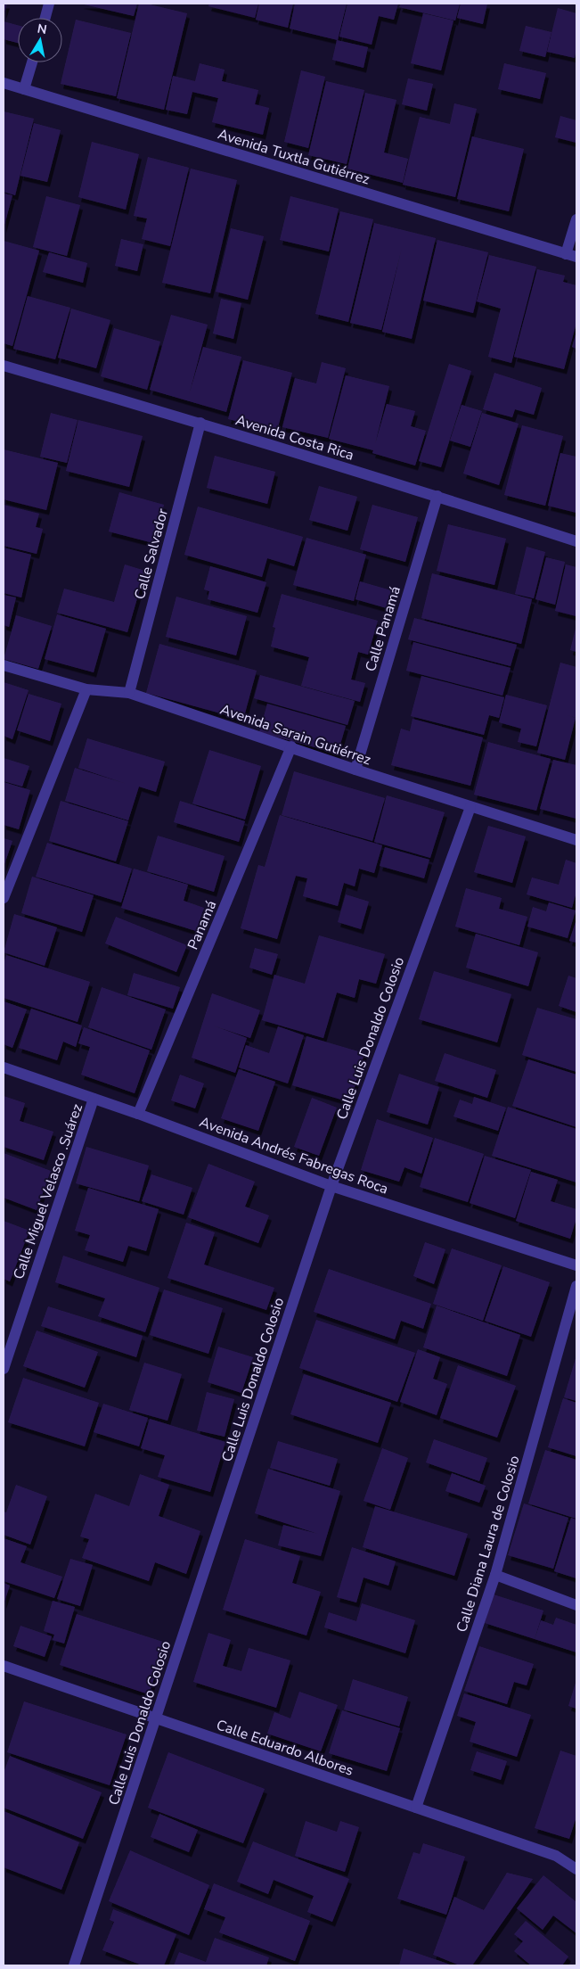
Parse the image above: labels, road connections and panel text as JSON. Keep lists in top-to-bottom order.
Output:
{
  "streets": {
    "street": [
      "Avenida Tuxtla Gutiérrez",
      "Avenida Costa Rica",
      "Calle Salvador",
      "Calle Panamá",
      "Avenida Sarain Gutiérrez",
      "Panamá",
      "Calle Luis Donaldo Colosio",
      "Avenida Andrés Fabregas Roca",
      "Calle Miguel Velasco .Suárez",
      "Calle Diana Laura de Colosio",
      "Calle Eduardo Albores"
    ]
  },
  "crossings": [
    ["Avenida Costa Rica", "Calle Salvador"],
    ["Avenida Costa Rica", "Calle Panamá"],
    ["Calle Salvador", "Avenida Sarain Gutiérrez"],
    ["Calle Panamá", "Avenida Sarain Gutiérrez"],
    ["Avenida Sarain Gutiérrez", "Panamá"],
    ["Avenida Sarain Gutiérrez", "Calle Luis Donaldo Colosio"],
    ["Panamá", "Avenida Andrés Fabregas Roca"],
    ["Calle Luis Donaldo Colosio", "Avenida Andrés Fabregas Roca"],
    ["Calle Luis Donaldo Colosio", "Calle Eduardo Albores"],
    ["Avenida Andrés Fabregas Roca", "Calle Miguel Velasco .Suárez"],
    ["Calle Diana Laura de Colosio", "Calle Eduardo Albores"]
  ],
  "north": "top"
}
